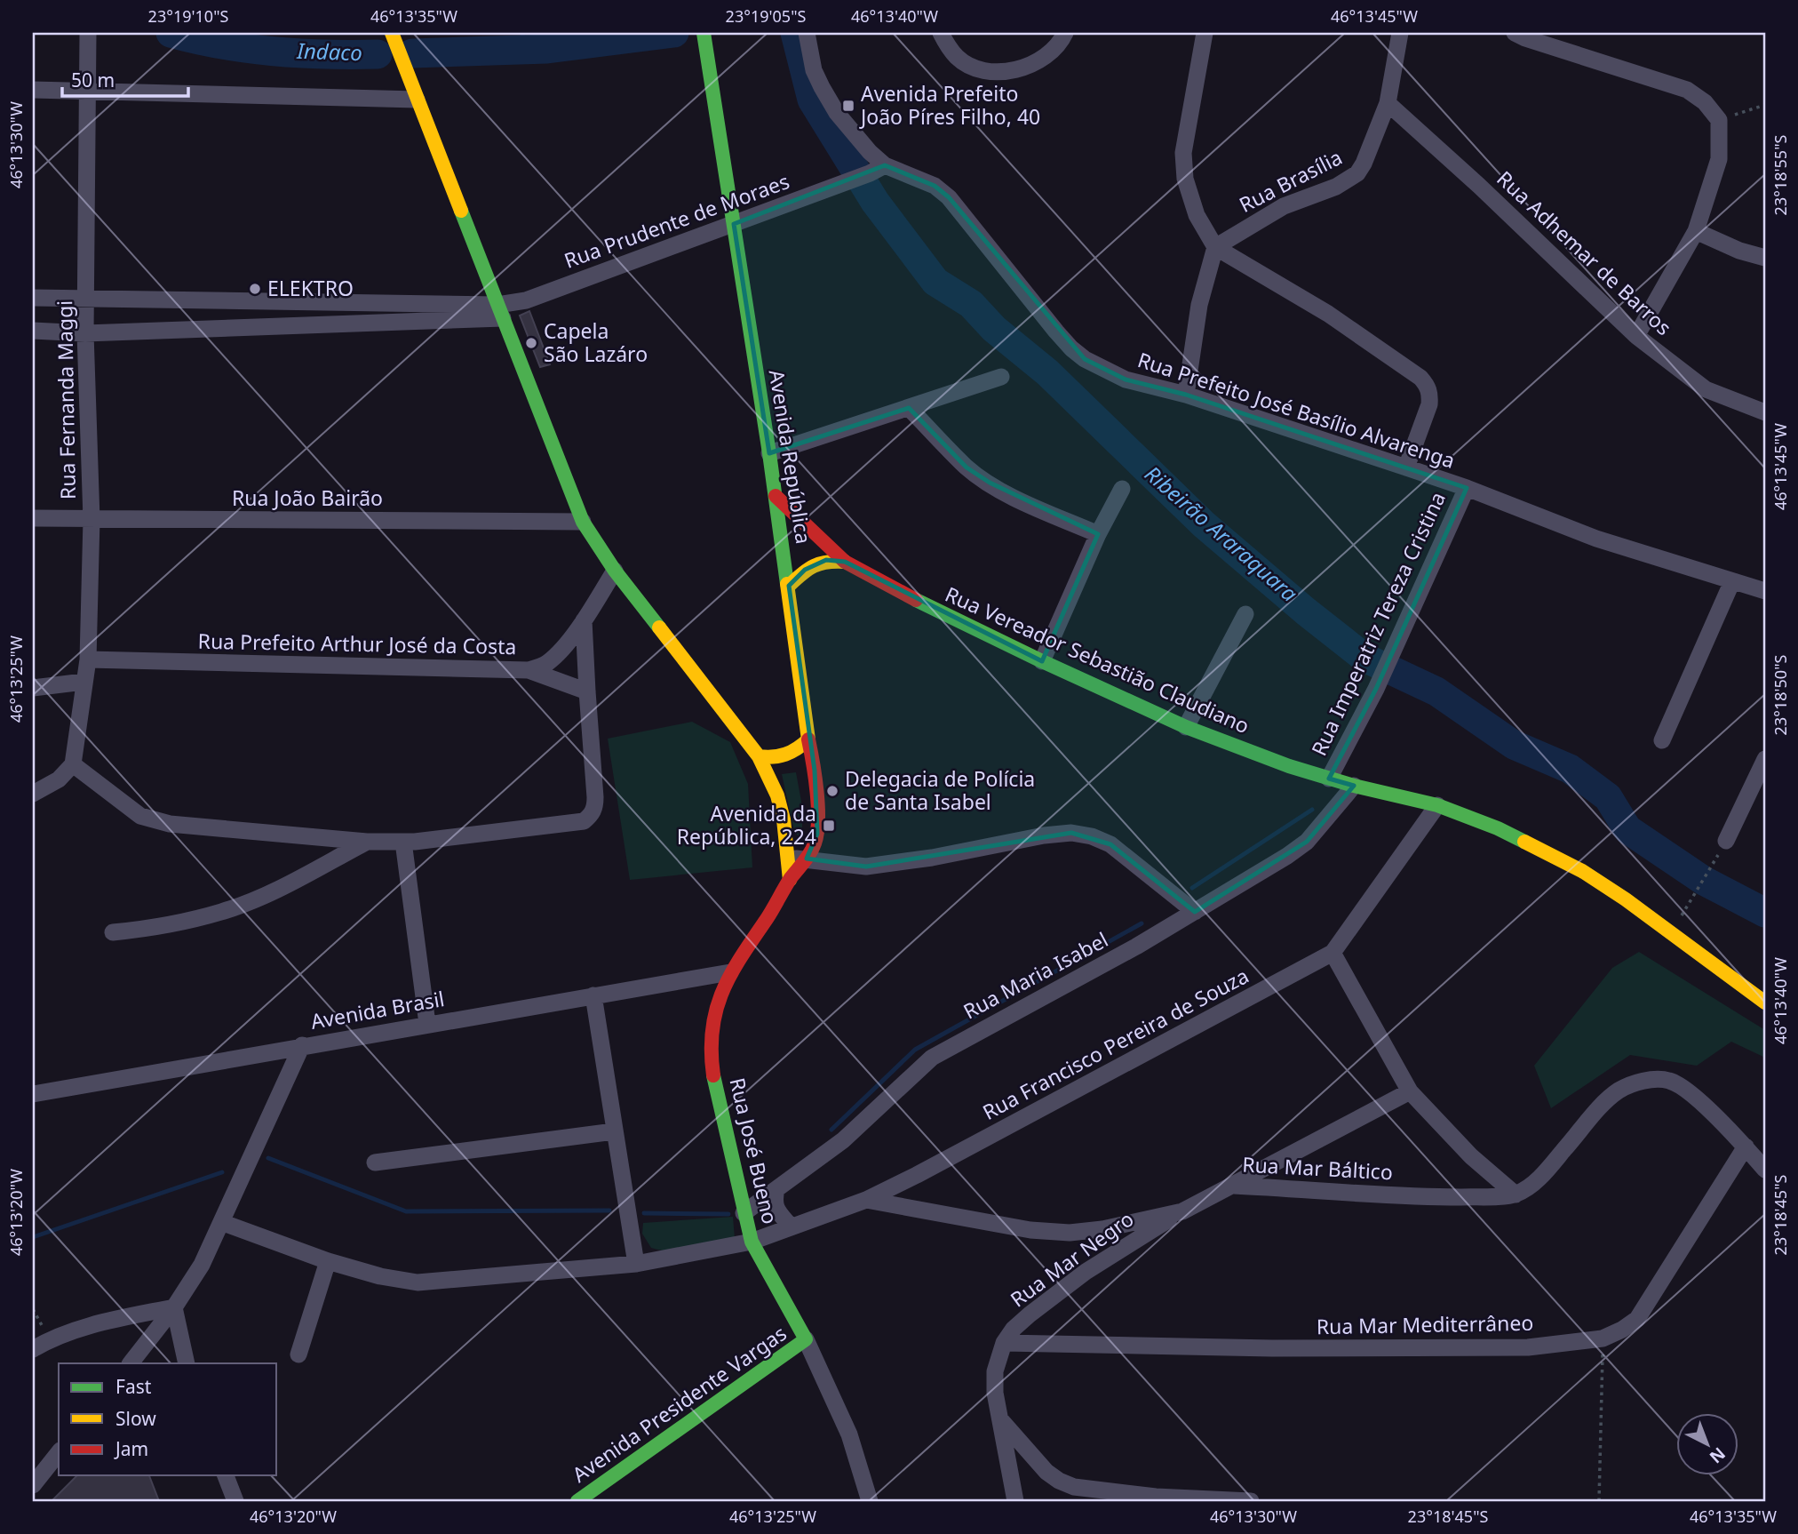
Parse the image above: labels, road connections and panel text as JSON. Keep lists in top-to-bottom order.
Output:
{
  "streets": {
    "main road": [
      "Avenida República",
      "Rua Vereador Sebastião Claudiano",
      "Rua José Bueno",
      "Avenida Presidente Vargas"
    ],
    "street": [
      "Rua Brasília",
      "Rua Prudente de Moraes",
      "Rua Adhemar de Barros",
      "Rua Fernanda Maggi",
      "Rua Prefeito José Basílio Alvarenga",
      "Rua João Bairão",
      "Rua Imperatriz Tereza Cristina",
      "Rua Prefeito Arthur José da Costa",
      "Rua Maria Isabel",
      "Avenida Brasil",
      "Rua Francisco Pereira de Souza",
      "Rua Mar Báltico",
      "Rua Mar Negro",
      "Rua Mar Mediterrâneo"
    ]
  },
  "crossings": [
    ["Rua Brasília", "Rua Adhemar de Barros"],
    ["Rua Prudente de Moraes", "Rua Prefeito José Basílio Alvarenga"],
    ["Rua Prudente de Moraes", "Avenida República"],
    ["Rua Fernanda Maggi", "Rua João Bairão"],
    ["Rua Fernanda Maggi", "Rua Prefeito Arthur José da Costa"],
    ["Rua Prefeito José Basílio Alvarenga", "Rua Imperatriz Tereza Cristina"],
    ["Avenida República", "Rua José Bueno"],
    ["Rua Imperatriz Tereza Cristina", "Rua Vereador Sebastião Claudiano"],
    ["Rua Vereador Sebastião Claudiano", "Rua Maria Isabel"],
    ["Rua Vereador Sebastião Claudiano", "Rua Francisco Pereira de Souza"],
    ["Rua Maria Isabel", "Rua José Bueno"],
    ["Avenida Brasil", "Rua José Bueno"],
    ["Rua Francisco Pereira de Souza", "Rua José Bueno"],
    ["Rua Francisco Pereira de Souza", "Rua Mar Báltico"],
    ["Rua José Bueno", "Avenida Presidente Vargas"],
    ["Rua Mar Báltico", "Rua Mar Negro"],
    ["Rua Mar Negro", "Rua Mar Mediterrâneo"]
  ],
  "water": ["Indaco", "Ribeirão Araraquara"],
  "places": {
    "transit": ["Avenida Prefeito João Píres Filho, 40", "Avenida da República, 224"],
    "other": ["ELEKTRO", "Capela São Lazáro", "Delegacia de Polícia de Santa Isabel"]
  },
  "legend": ["Fast", "Slow", "Jam"],
  "scale_bar": "50 m",
  "north": "bottom right",
  "coordinates": [
    "23°19'10\"S",
    "46°13'35\"W",
    "23°19'05\"S",
    "46°13'40\"W",
    "46°13'45\"W",
    "46°13'30\"W",
    "23°18'55\"S",
    "46°13'25\"W",
    "23°18'50\"S",
    "46°13'20\"W",
    "23°18'45\"S"
  ]
}
